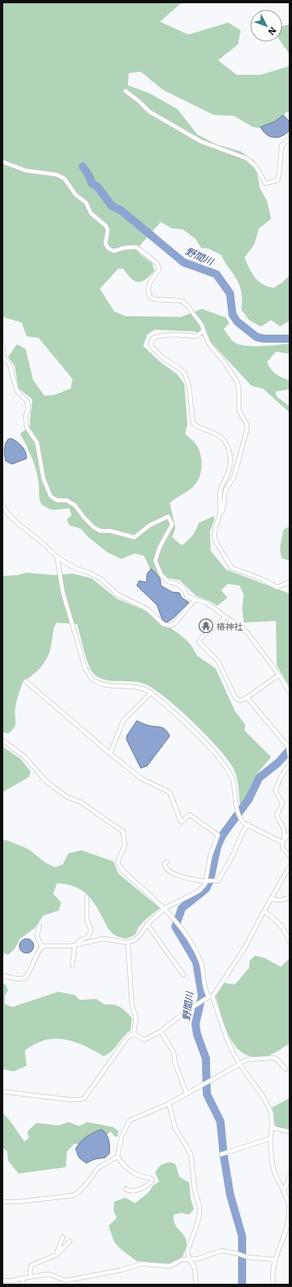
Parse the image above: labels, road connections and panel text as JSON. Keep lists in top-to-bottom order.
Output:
{
  "water": ["野間川"],
  "places": {
    "temple": ["椿神社"]
  },
  "north": "bottom right"
}
